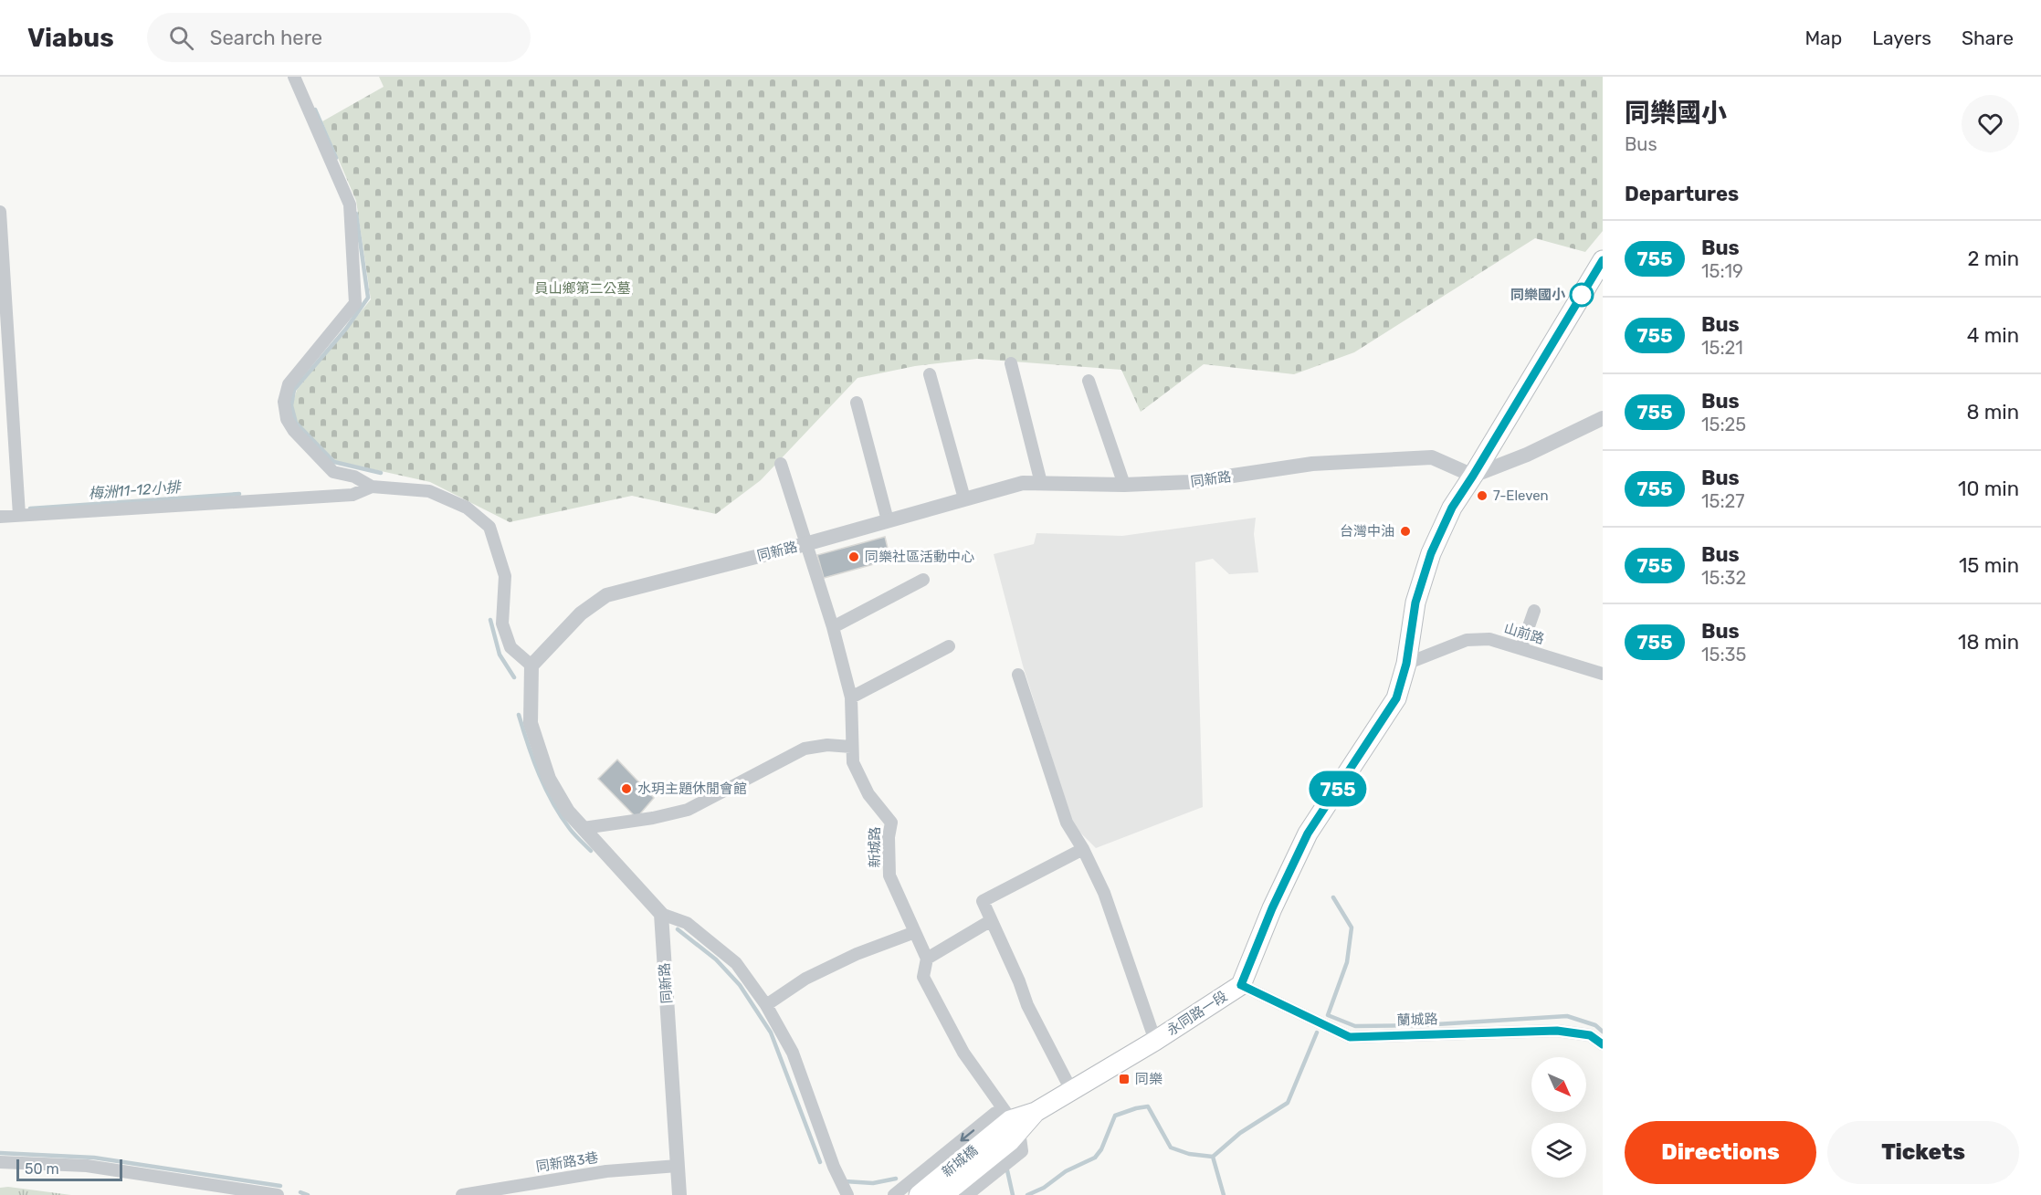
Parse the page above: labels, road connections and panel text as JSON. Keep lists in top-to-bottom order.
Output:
{
  "streets": {
    "main road": ["永同路一段", "新城橋"],
    "street": [
      "同新路",
      "山前路",
      "新城路",
      "蘭城路",
      "同新路3巷"
    ]
  },
  "crossings": [
    ["同新路", "新城路"],
    ["同新路", "永同路一段"],
    ["同新路", "同新路3巷"],
    ["山前路", "永同路一段"],
    ["新城路", "永同路一段"],
    ["新城路", "新城橋"],
    ["永同路一段", "蘭城路"],
    ["永同路一段", "新城橋"]
  ],
  "water": ["梅洲11-12小排"],
  "parks": ["員山鄉第二公墓"],
  "places": {
    "other": [
      "同樂國小",
      "7-Eleven",
      "台灣中油",
      "同樂社區活動中心",
      "水玥主題休閒會館"
    ],
    "transit": ["同樂"]
  },
  "lines": ["bus line 755"],
  "scale_bar": "50 m",
  "north": "bottom right",
  "page": {
    "header": "Viabus",
    "search": "Search here",
    "nav": ["Map", "Layers", "Share"],
    "on_map": "755",
    "heading": [
      ["同樂國小", "Bus"],
      "Departures"
    ],
    "list": [
      {
        "mark": "755",
        "name": "Bus",
        "note": "15:19",
        "value": "2 min"
      },
      {
        "mark": "755",
        "name": "Bus",
        "note": "15:21",
        "value": "4 min"
      },
      {
        "mark": "755",
        "name": "Bus",
        "note": "15:25",
        "value": "8 min"
      },
      {
        "mark": "755",
        "name": "Bus",
        "note": "15:27",
        "value": "10 min"
      },
      {
        "mark": "755",
        "name": "Bus",
        "note": "15:32",
        "value": "15 min"
      },
      {
        "mark": "755",
        "name": "Bus",
        "note": "15:35",
        "value": "18 min"
      }
    ],
    "buttons": ["Directions", "Tickets"],
    "scale": "50 m"
  }
}
